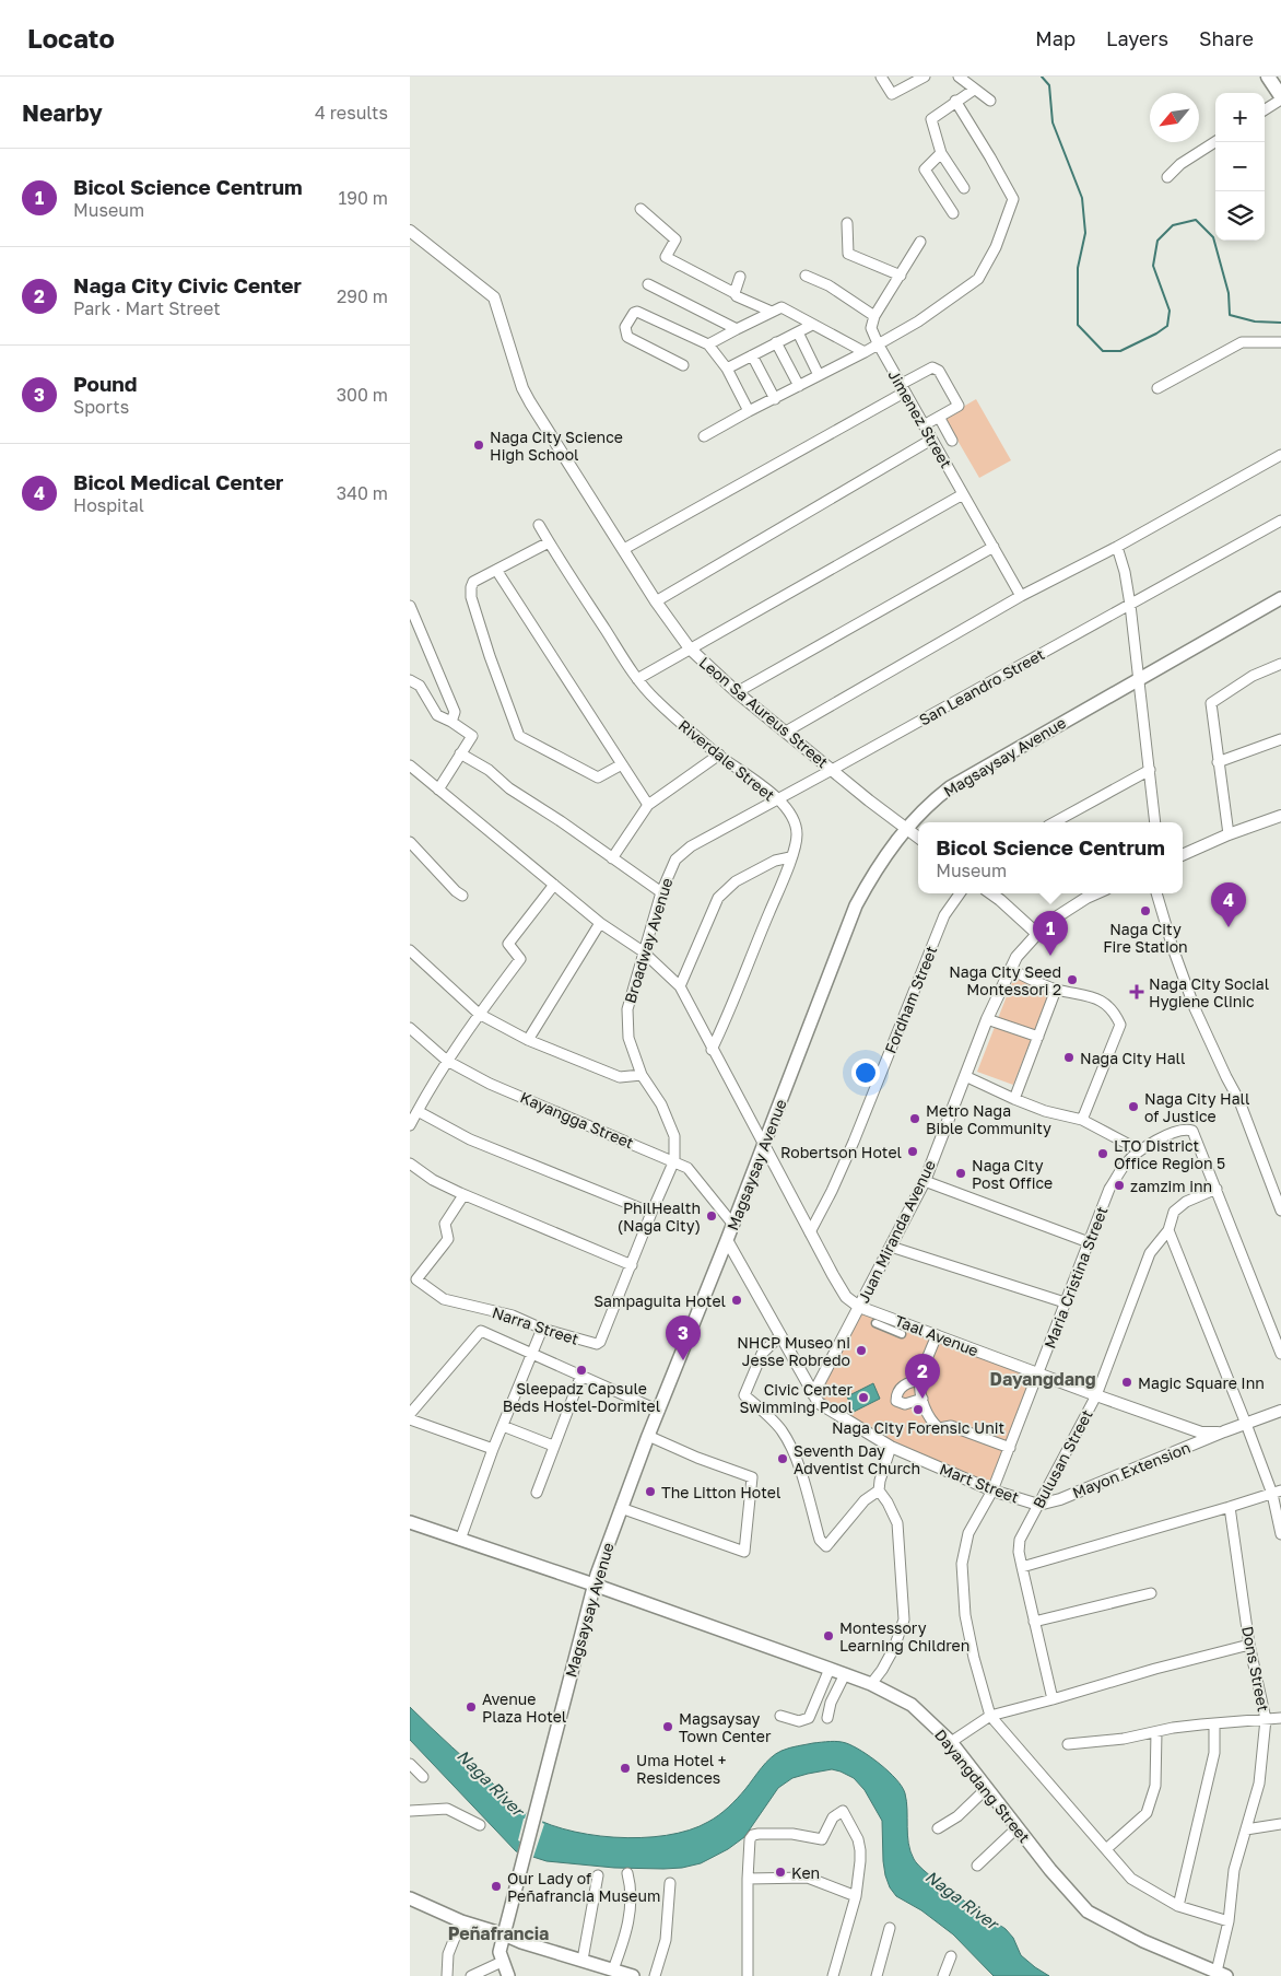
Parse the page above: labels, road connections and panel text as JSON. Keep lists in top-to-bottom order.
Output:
{
  "streets": {
    "main road": ["Magsaysay Avenue", "Dayangdang Street"],
    "street": [
      "Jimenez Street",
      "San Leandro Street",
      "Leon Sa Aureus Street",
      "Riverdale Street",
      "Broadway Avenue",
      "Fordham Street",
      "Kayangga Street",
      "Juan Miranda Avenue",
      "Maria Cristina Street",
      "Narra Street",
      "Taal Avenue",
      "Bulusan Street",
      "Mayon Extension",
      "Mart Street",
      "Dons Street"
    ]
  },
  "crossings": [
    ["San Leandro Street", "Leon Sa Aureus Street"],
    ["San Leandro Street", "Broadway Avenue"],
    ["Leon Sa Aureus Street", "Magsaysay Avenue"],
    ["Leon Sa Aureus Street", "Broadway Avenue"],
    ["Magsaysay Avenue", "Kayangga Street"],
    ["Magsaysay Avenue", "Taal Avenue"],
    ["Magsaysay Avenue", "Mart Street"],
    ["Magsaysay Avenue", "Dayangdang Street"],
    ["Riverdale Street", "Broadway Avenue"],
    ["Broadway Avenue", "Kayangga Street"],
    ["Broadway Avenue", "Narra Street"],
    ["Fordham Street", "Taal Avenue"],
    ["Kayangga Street", "Narra Street"],
    ["Juan Miranda Avenue", "Taal Avenue"],
    ["Juan Miranda Avenue", "Mart Street"],
    ["Maria Cristina Street", "Taal Avenue"],
    ["Maria Cristina Street", "Bulusan Street"],
    ["Maria Cristina Street", "Mart Street"],
    ["Taal Avenue", "Bulusan Street"],
    ["Taal Avenue", "Mayon Extension"],
    ["Bulusan Street", "Mayon Extension"],
    ["Bulusan Street", "Mart Street"],
    ["Mayon Extension", "Mart Street"],
    ["Dons Street", "Dayangdang Street"]
  ],
  "districts": ["Dayangdang", "Peñafrancia"],
  "water": ["Naga River"],
  "places": {
    "other": [
      "Naga City Science High School",
      "Naga City Fire Station",
      "Naga City Seed Montessori 2",
      "Naga City Hall",
      "Naga City Hall of Justice",
      "Metro Naga Bible Community",
      "Robertson Hotel",
      "LTO District Office Region 5",
      "Naga City Post Office",
      "zamzim inn",
      "PhilHealth (Naga City)",
      "Sampaguita Hotel",
      "NHCP Museo ni Jesse Robredo",
      "Sleepadz Capsule Beds Hostel-Dormitel",
      "Magic Square Inn",
      "Civic Center Swimming Pool",
      "Naga City Forensic Unit",
      "Seventh Day Adventist Church",
      "The Litton Hotel",
      "Montessory Learning Children",
      "Avenue Plaza Hotel",
      "Magsaysay Town Center",
      "Uma Hotel + Residences",
      "Ken",
      "Our Lady of Peñafrancia Museum"
    ],
    "health": ["Naga City Social Hygiene Clinic"]
  },
  "north": "bottom left",
  "page": {
    "header": "Locato",
    "nav": ["Map", "Layers", "Share"],
    "heading": ["Nearby", "4 results"],
    "map_buttons": ["+", "−"],
    "list": [
      {
        "mark": "1",
        "name": "Bicol Science Centrum",
        "note": "Museum",
        "value": "190 m"
      },
      {
        "mark": "2",
        "name": "Naga City Civic Center",
        "note": "Park · Mart Street",
        "value": "290 m"
      },
      {
        "mark": "3",
        "name": "Pound",
        "note": "Sports",
        "value": "300 m"
      },
      {
        "mark": "4",
        "name": "Bicol Medical Center",
        "note": "Hospital",
        "value": "340 m"
      }
    ],
    "popup": ["Bicol Science Centrum", "Museum"],
    "pins": [
      "4",
      "1",
      "3",
      "2"
    ]
  }
}
